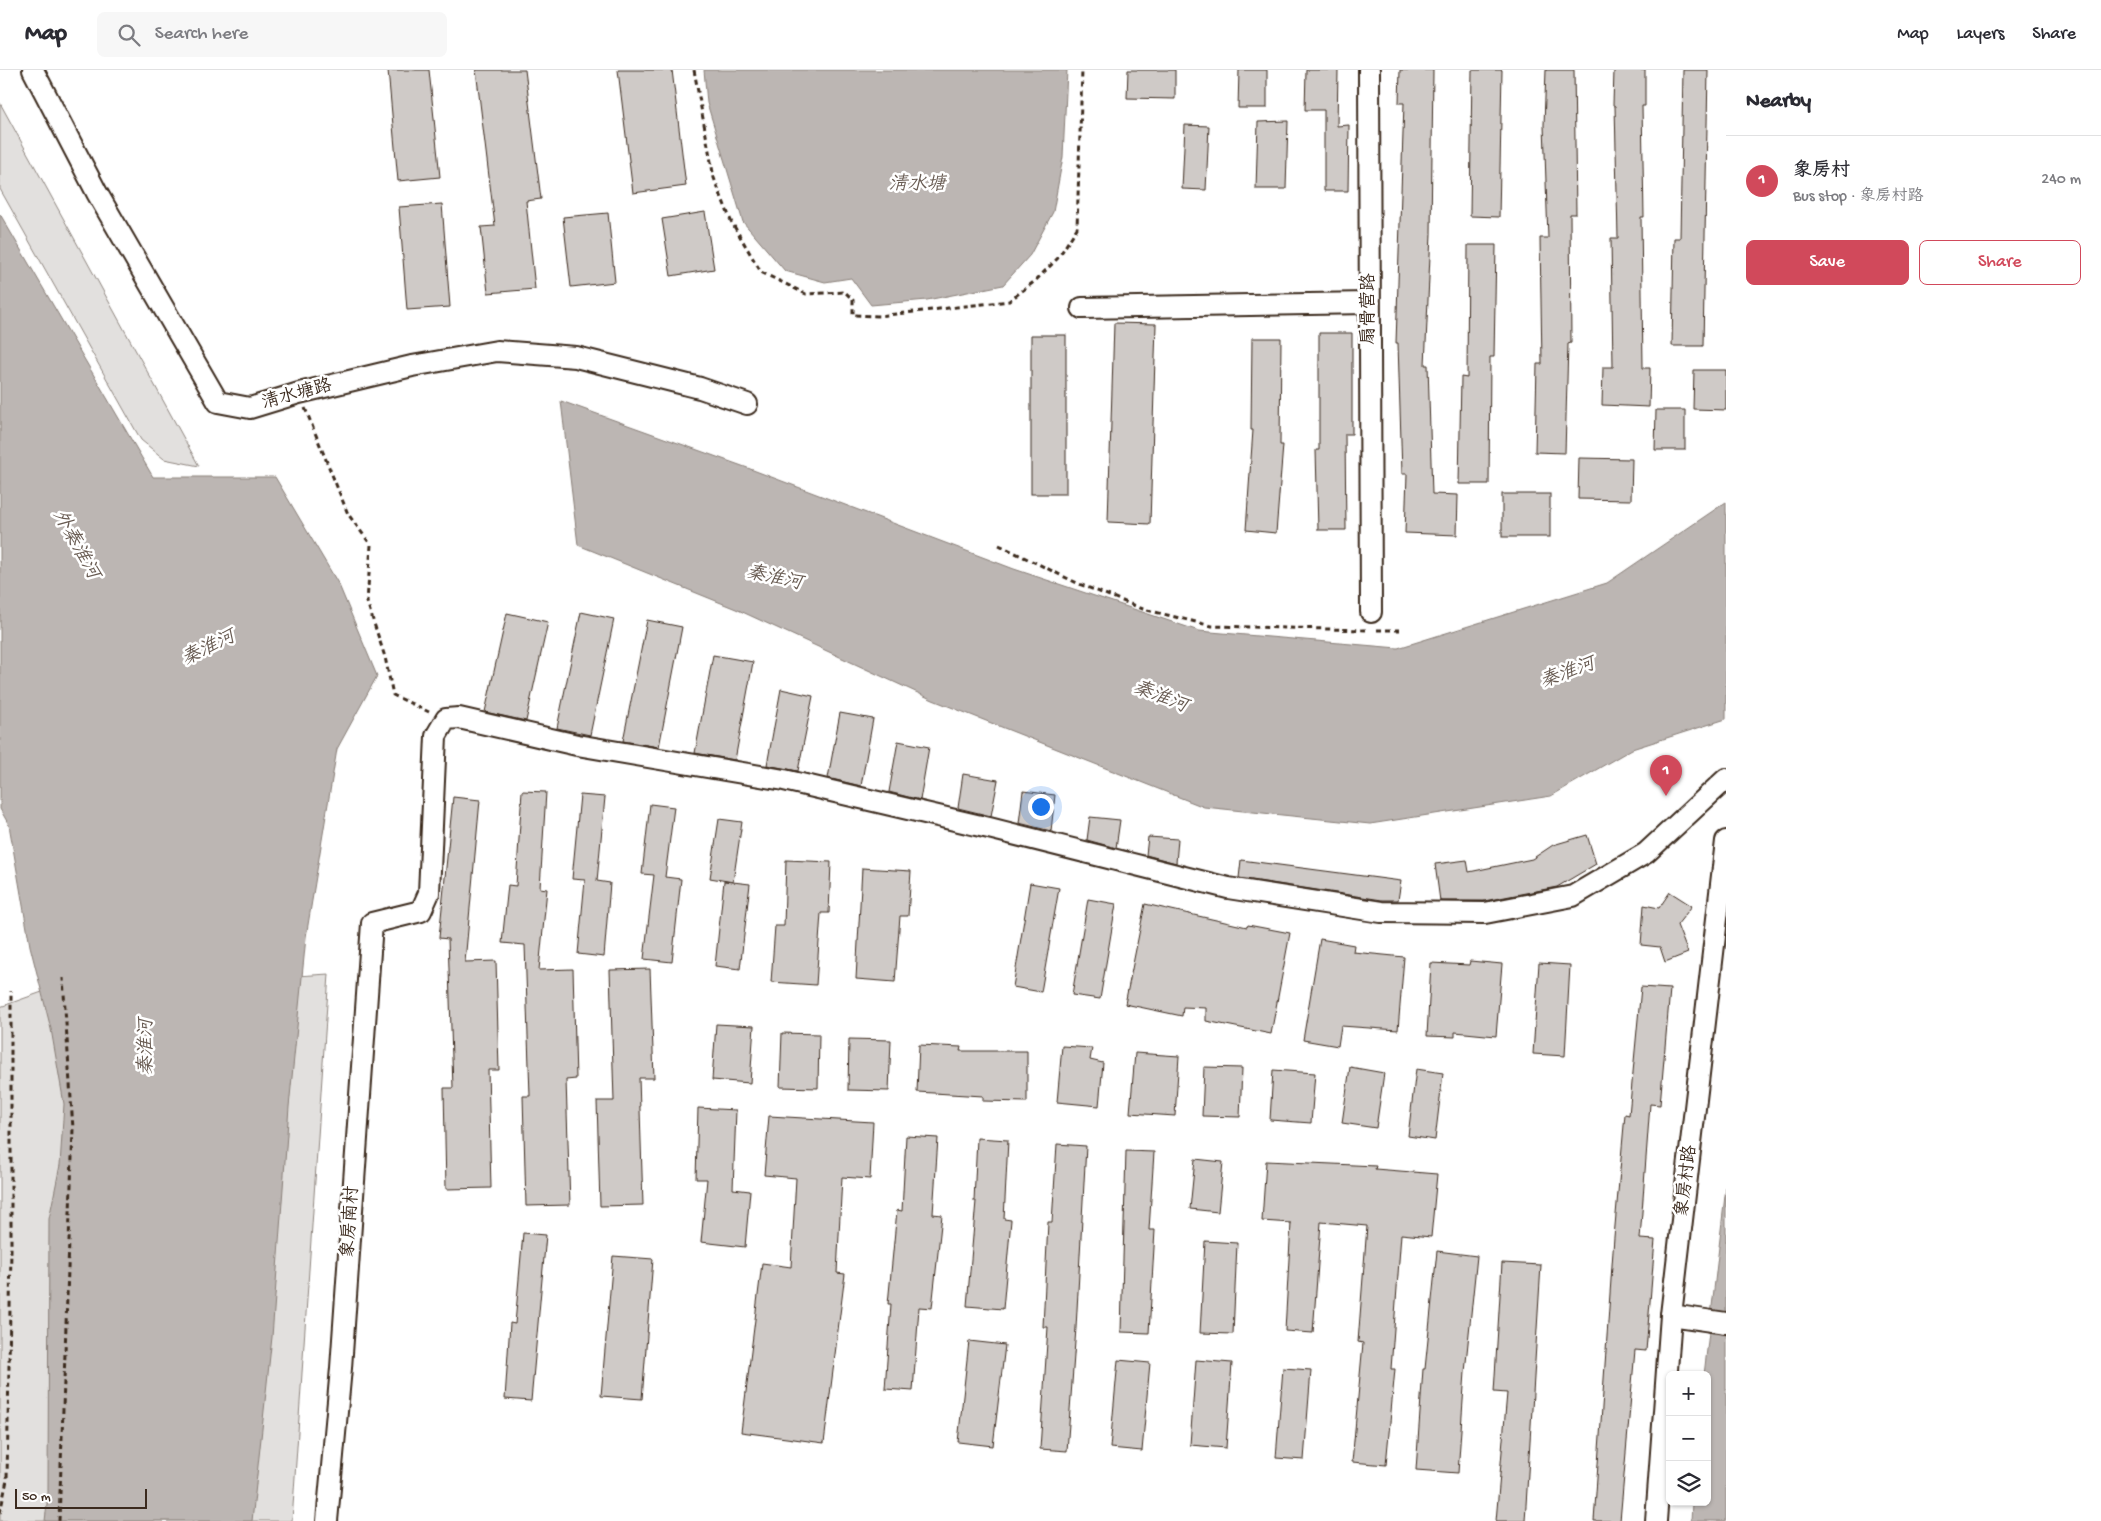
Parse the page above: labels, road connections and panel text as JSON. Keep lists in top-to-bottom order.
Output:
{
  "streets": {
    "street": [
      "扇骨营路",
      "清水塘路",
      "象房村路",
      "象房南村"
    ]
  },
  "water": ["清水塘", "外秦淮河", "秦淮河"],
  "scale_bar": "50 m",
  "page": {
    "header": "Map",
    "search": "Search here",
    "nav": ["Map", "Layers", "Share"],
    "heading": "Nearby",
    "list": [
      {
        "mark": "1",
        "name": "象房村",
        "note": "Bus stop · 象房村路",
        "value": "240 m"
      }
    ],
    "buttons": ["Save", "Share"],
    "pins": "1",
    "map_buttons": ["+", "−"],
    "scale": "50 m"
  }
}
